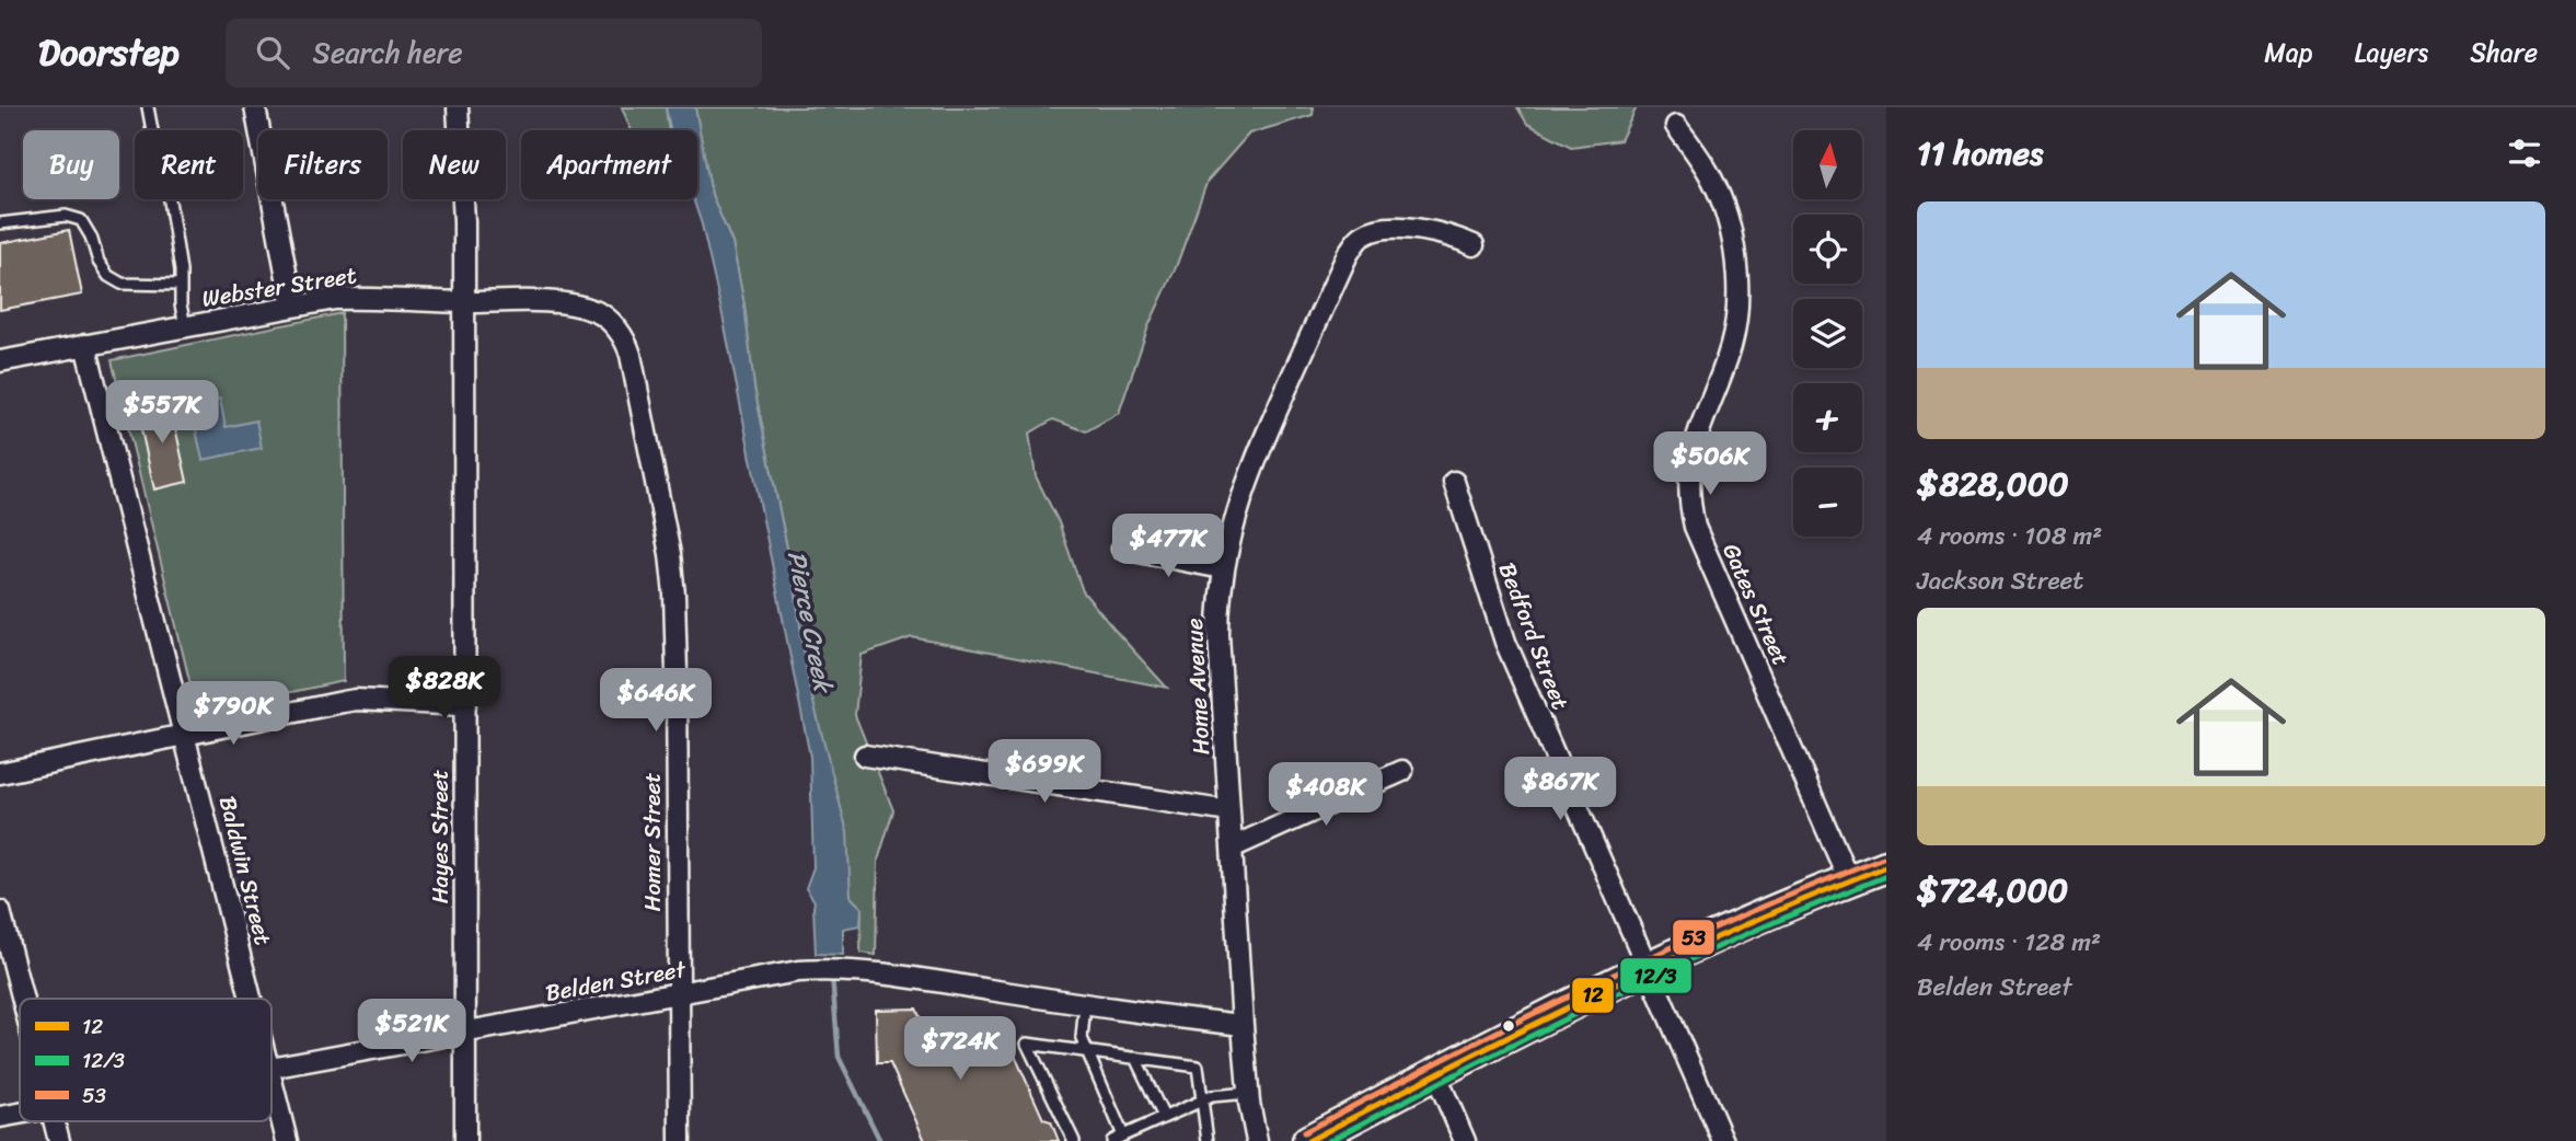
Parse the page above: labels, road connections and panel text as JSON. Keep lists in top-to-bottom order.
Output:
{
  "streets": {
    "street": [
      "Webster Street",
      "Gates Street",
      "Bedford Street",
      "Home Avenue",
      "Hayes Street",
      "Homer Street",
      "Baldwin Street",
      "Belden Street"
    ]
  },
  "crossings": [
    ["Webster Street", "Hayes Street"],
    ["Webster Street", "Homer Street"],
    ["Webster Street", "Baldwin Street"],
    ["Home Avenue", "Belden Street"],
    ["Hayes Street", "Belden Street"],
    ["Homer Street", "Belden Street"]
  ],
  "water": ["Pierce Creek"],
  "lines": ["transit line 53", "transit line 12", "transit line 12/3"],
  "legend": ["12", "12/3", "53"],
  "north": "top",
  "page": {
    "header": "Doorstep",
    "search": "Search here",
    "nav": ["Map", "Layers", "Share"],
    "heading": "11 homes",
    "map_buttons": ["+", "−"],
    "chip": [
      "Buy",
      "Rent",
      "Filters",
      "New",
      "Apartment"
    ],
    "list": [
      {
        "name": "$828,000",
        "note": "4 rooms · 108 m² · Jackson Street"
      },
      {
        "name": "$724,000",
        "note": "4 rooms · 128 m² · Belden Street"
      }
    ],
    "price": [
      "$557K",
      "$506K",
      "$477K",
      "$828K",
      "$646K",
      "$790K",
      "$699K",
      "$867K",
      "$408K",
      "$521K",
      "$724K"
    ]
  }
}
